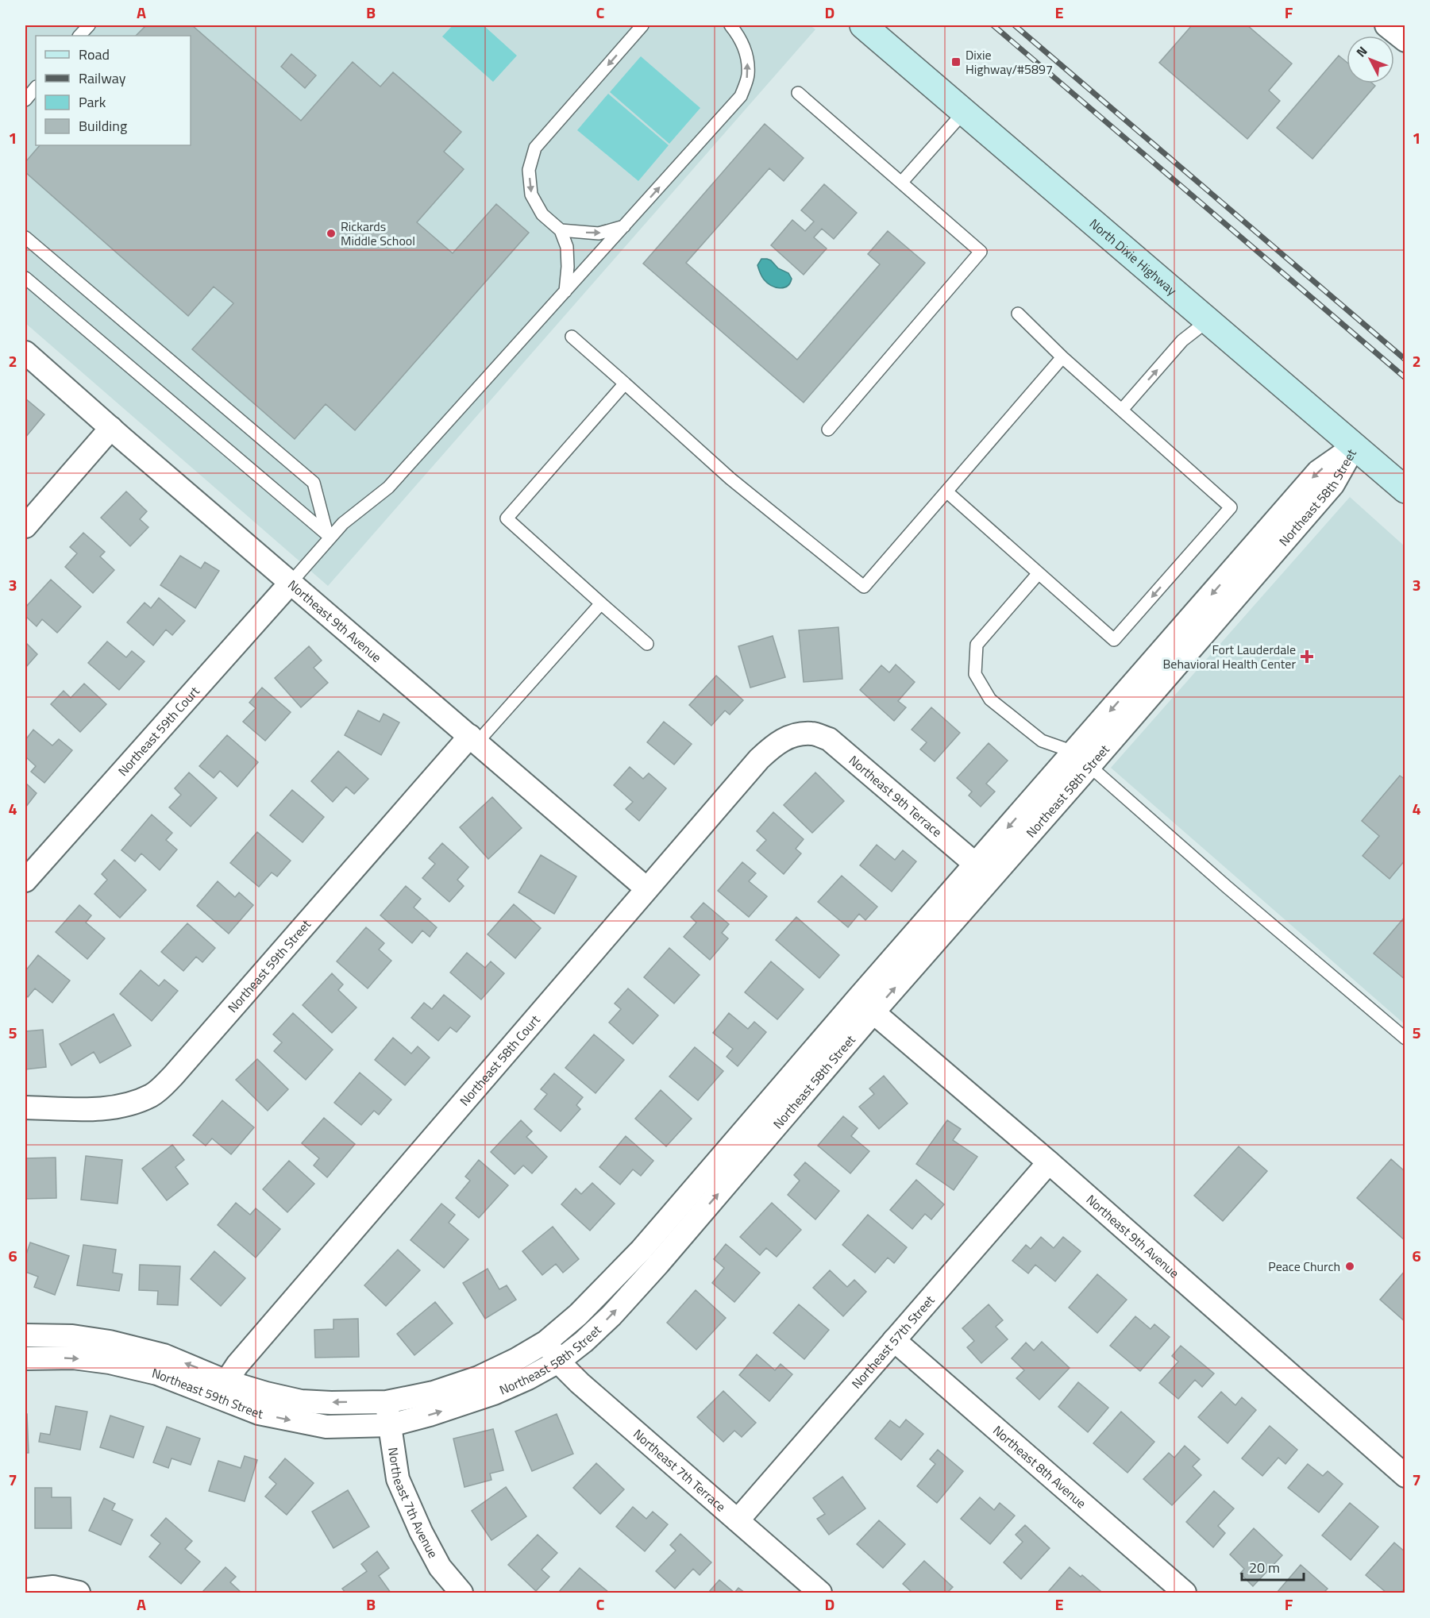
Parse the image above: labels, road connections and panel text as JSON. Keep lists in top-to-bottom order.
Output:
{
  "streets": {
    "main road": ["North Dixie Highway"],
    "street": [
      "Northeast 58th Street",
      "Northeast 9th Avenue",
      "Northeast 59th Court",
      "Northeast 9th Terrace",
      "Northeast 59th Street",
      "Northeast 58th Court",
      "Northeast 57th Street",
      "Northeast 8th Avenue",
      "Northeast 7th Terrace",
      "Northeast 7th Avenue"
    ]
  },
  "crossings": [
    ["North Dixie Highway", "Northeast 58th Street"],
    ["Northeast 58th Street", "Northeast 9th Avenue"],
    ["Northeast 58th Street", "Northeast 9th Terrace"],
    ["Northeast 58th Street", "Northeast 59th Street"],
    ["Northeast 58th Street", "Northeast 7th Terrace"],
    ["Northeast 58th Street", "Northeast 7th Avenue"],
    ["Northeast 9th Avenue", "Northeast 59th Court"],
    ["Northeast 9th Avenue", "Northeast 59th Street"],
    ["Northeast 9th Avenue", "Northeast 58th Court"],
    ["Northeast 9th Avenue", "Northeast 57th Street"],
    ["Northeast 9th Terrace", "Northeast 58th Court"],
    ["Northeast 59th Street", "Northeast 58th Court"],
    ["Northeast 59th Street", "Northeast 7th Avenue"],
    ["Northeast 57th Street", "Northeast 8th Avenue"],
    ["Northeast 57th Street", "Northeast 7th Terrace"]
  ],
  "places": {
    "transit": ["Dixie Highway/#5897"],
    "other": ["Rickards Middle School", "Peace Church"],
    "health": ["Fort Lauderdale Behavioral Health Center"]
  },
  "legend": [
    "Road",
    "Railway",
    "Park",
    "Building"
  ],
  "scale_bar": "20 m",
  "north": "top left",
  "grid": {
    "columns": [
      "A",
      "B",
      "C",
      "D",
      "E",
      "F"
    ],
    "rows": [
      "1",
      "2",
      "3",
      "4",
      "5",
      "6",
      "7"
    ]
  }
}
